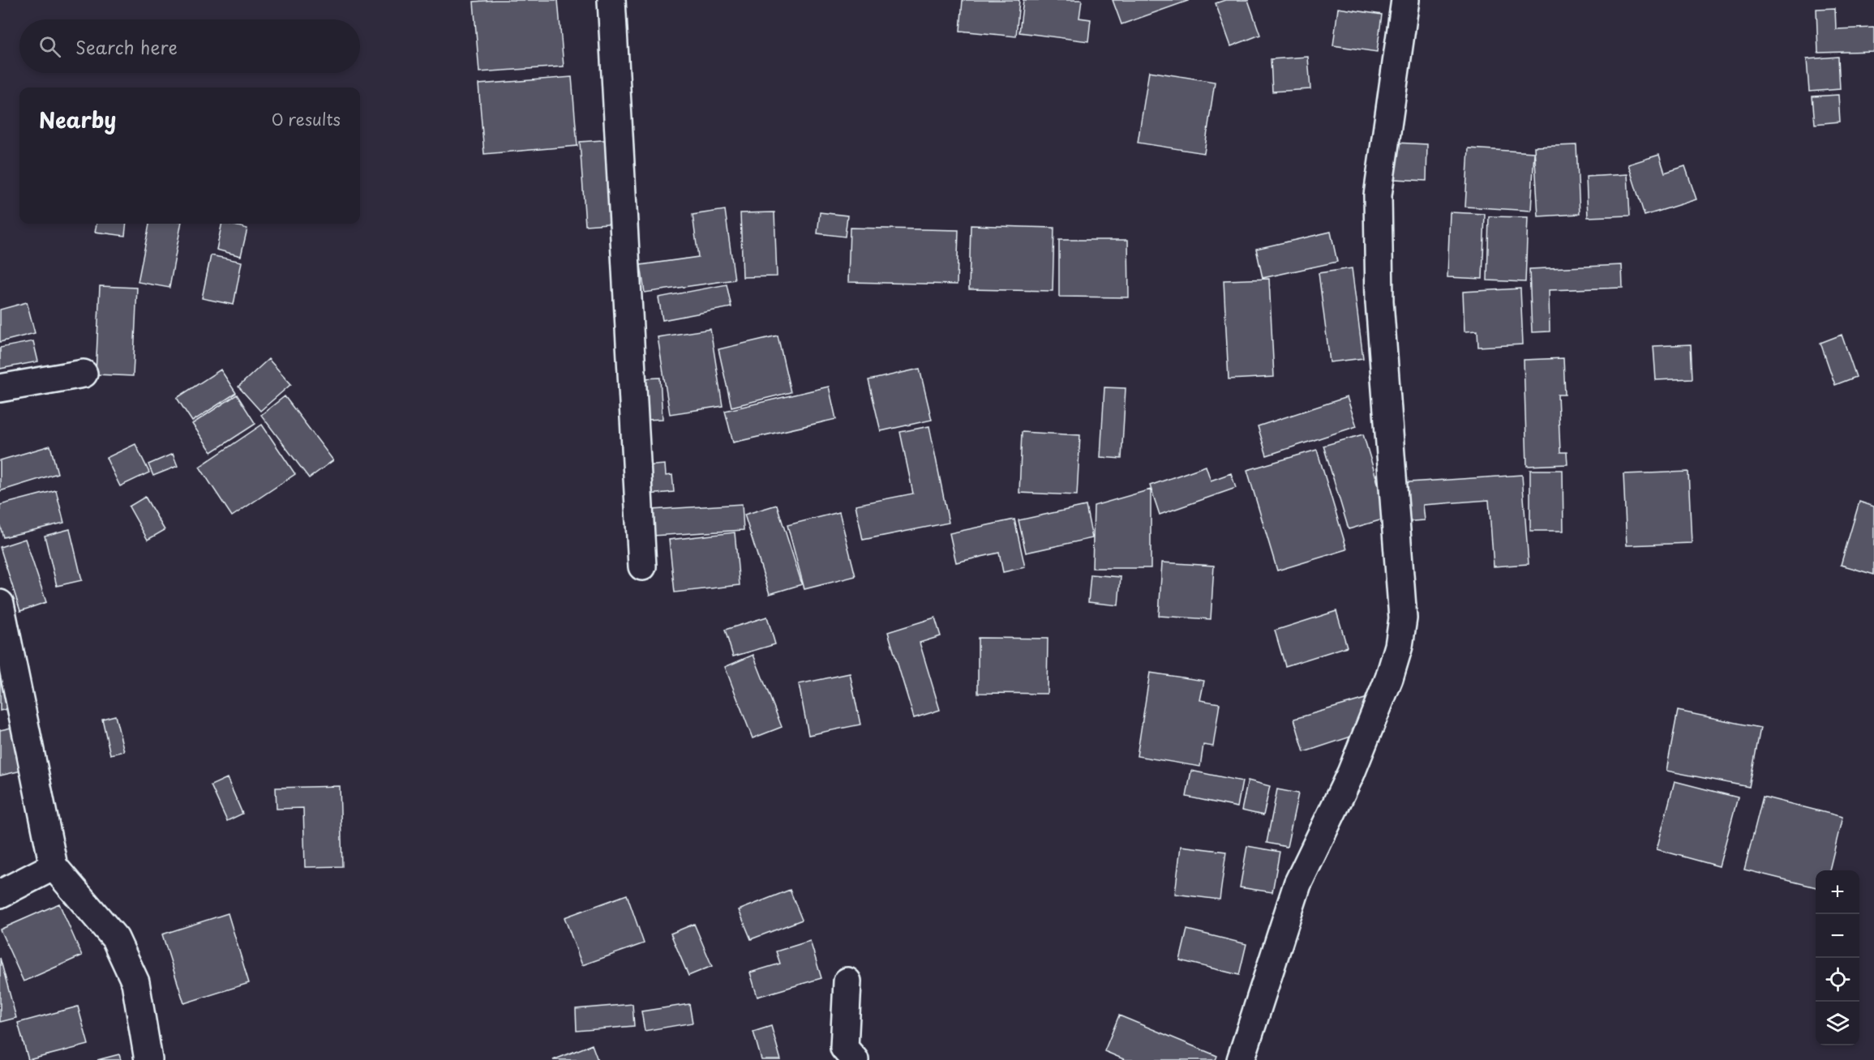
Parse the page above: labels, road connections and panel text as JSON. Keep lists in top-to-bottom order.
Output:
{
  "page": {
    "search": "Search here",
    "heading": ["Nearby", "0 results"],
    "map_buttons": ["+", "−"]
  }
}
